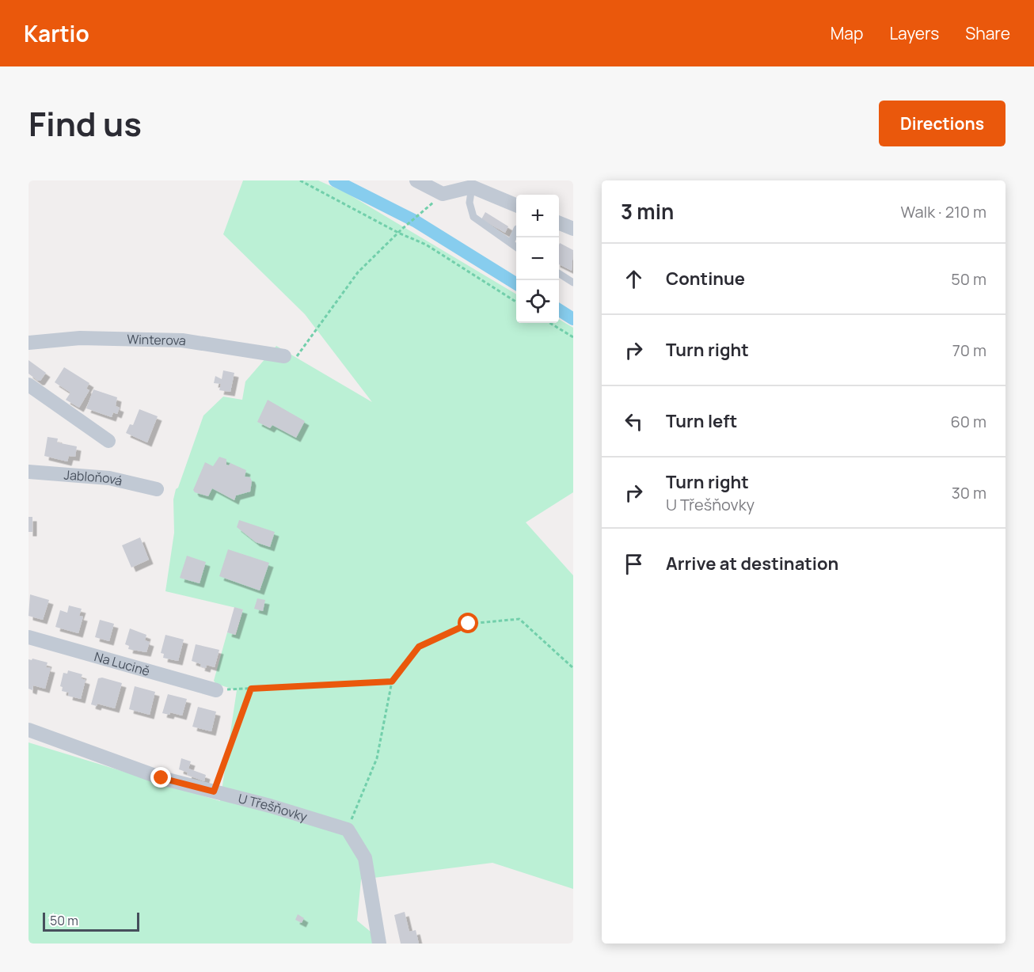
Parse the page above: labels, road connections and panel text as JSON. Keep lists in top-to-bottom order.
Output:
{
  "streets": {
    "street": [
      "Winterova",
      "Jabloňová",
      "Na Lucině",
      "U Třešňovky"
    ]
  },
  "scale_bar": "50 m",
  "page": {
    "header": "Kartio",
    "nav": ["Map", "Layers", "Share"],
    "title": "Find us",
    "buttons": "Directions",
    "heading": ["3 min", "Walk · 210 m"],
    "map_buttons": ["+", "−"],
    "list": [
      ["Continue", "50 m"],
      ["Turn right", "70 m"],
      ["Turn left", "60 m"],
      ["Turn right", "U Třešňovky", "30 m"],
      "Arrive at destination"
    ],
    "scale": "50 m"
  }
}
